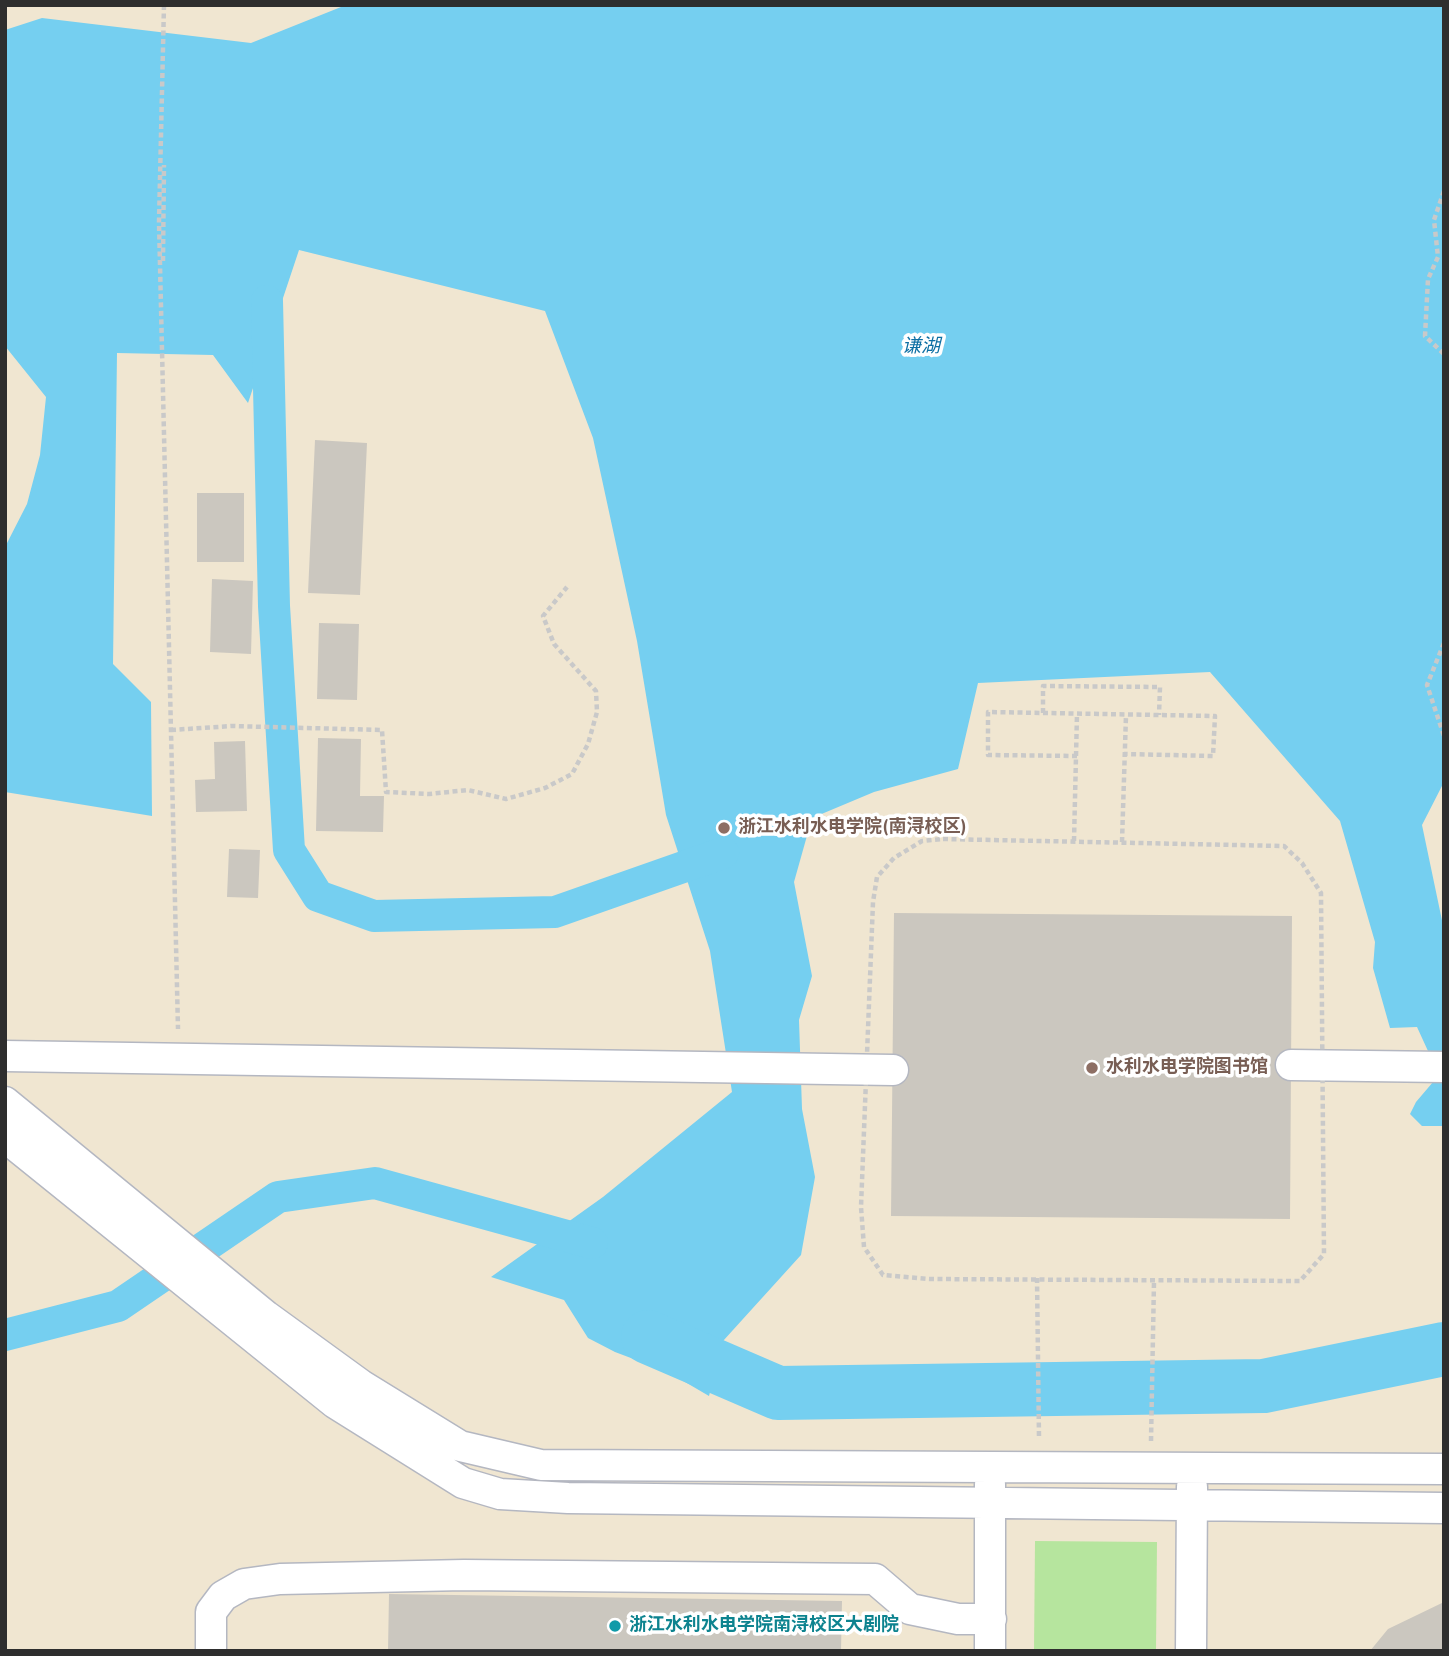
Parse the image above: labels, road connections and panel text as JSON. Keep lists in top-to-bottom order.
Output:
{
  "water": ["谦湖"],
  "places": ["浙江水利水电学院(南浔校区)", "水利水电学院图书馆", "浙江水利水电学院南浔校区大剧院"]
}
